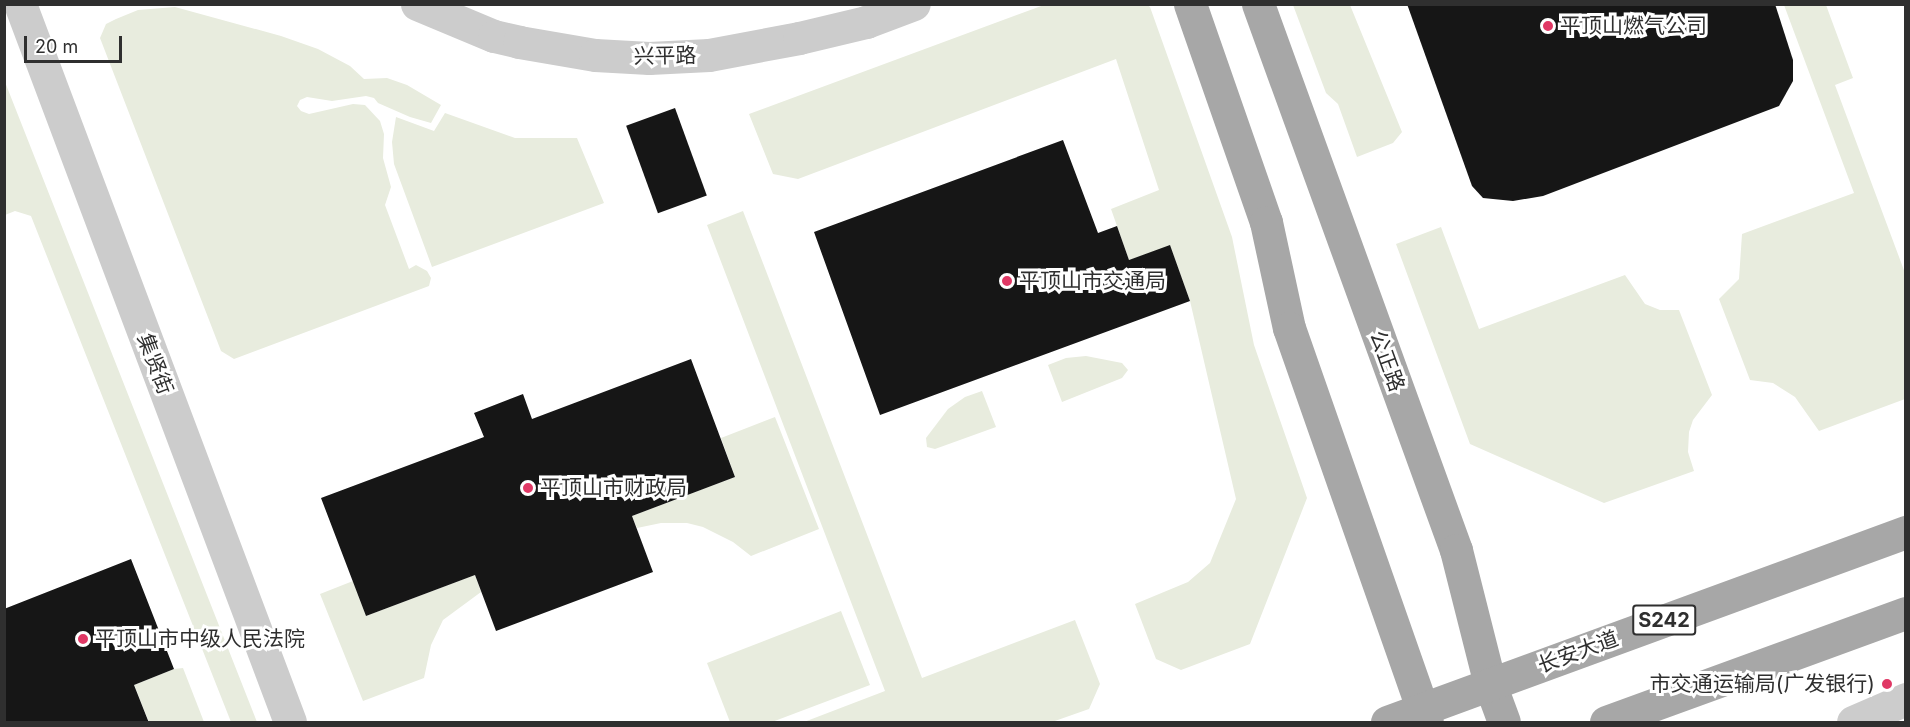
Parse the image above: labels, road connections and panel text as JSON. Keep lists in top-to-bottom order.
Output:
{
  "streets": {
    "main road": ["公正路", "S242", "长安大道"],
    "street": ["兴平路", "集贤街"]
  },
  "crossings": [
    ["公正路", "长安大道"]
  ],
  "places": [
    "平顶山燃气公司",
    "平顶山市交通局",
    "平顶山市财政局",
    "平顶山市中级人民法院",
    "市交通运输局(广发银行)"
  ],
  "scale_bar": "20 m"
}
